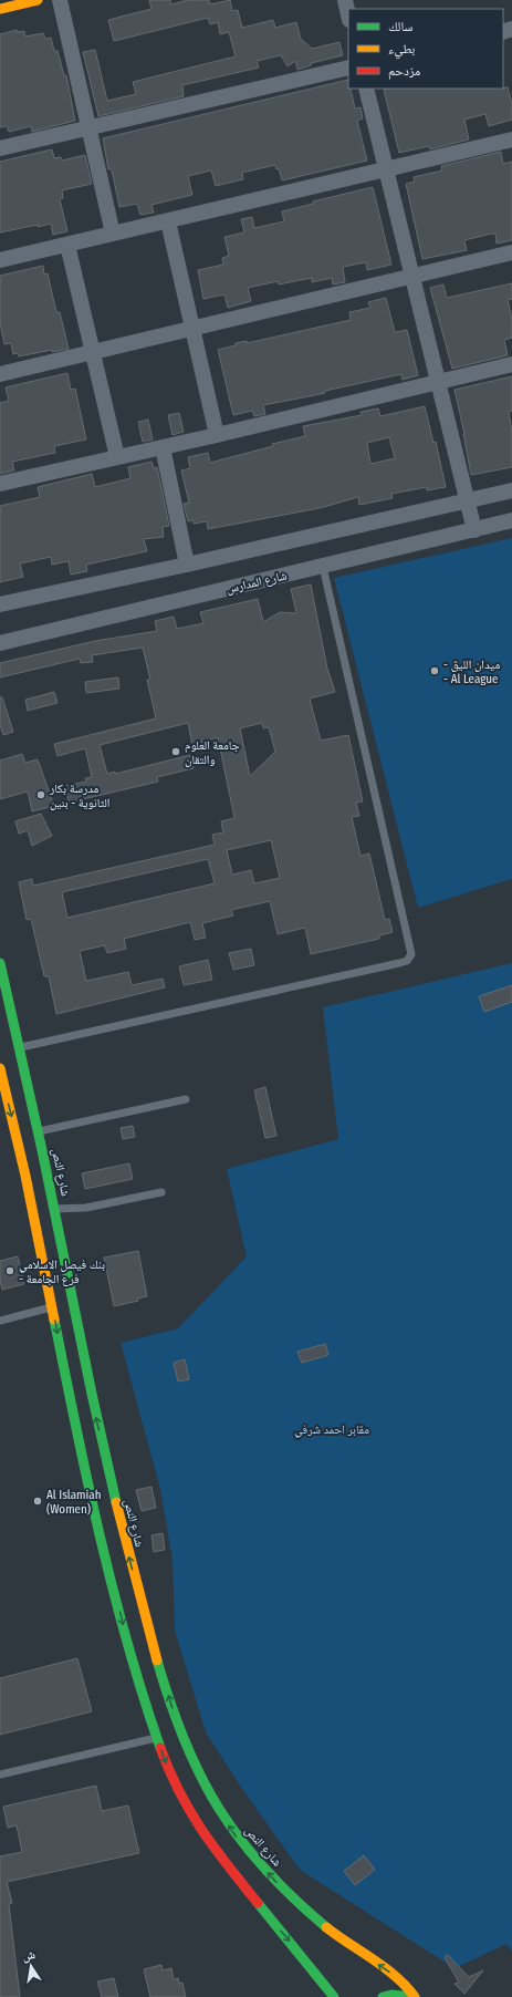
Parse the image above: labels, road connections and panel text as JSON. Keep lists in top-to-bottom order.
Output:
{
  "streets": {
    "main road": ["شارع النص"],
    "street": ["شارع المدارس"]
  },
  "parks": ["مقابر احمد شرفي"],
  "places": [
    "- ميدان الليق - Al League",
    "جامعة العلوم والتقان",
    "مدرسة بكار الثانوية - بنين",
    "بنك فيصل الاسلامي - فرع الجامعة",
    "Al Islamiah (Women)"
  ],
  "legend": ["سالك", "بطيء", "مزدحم"],
  "north": "top"
}
